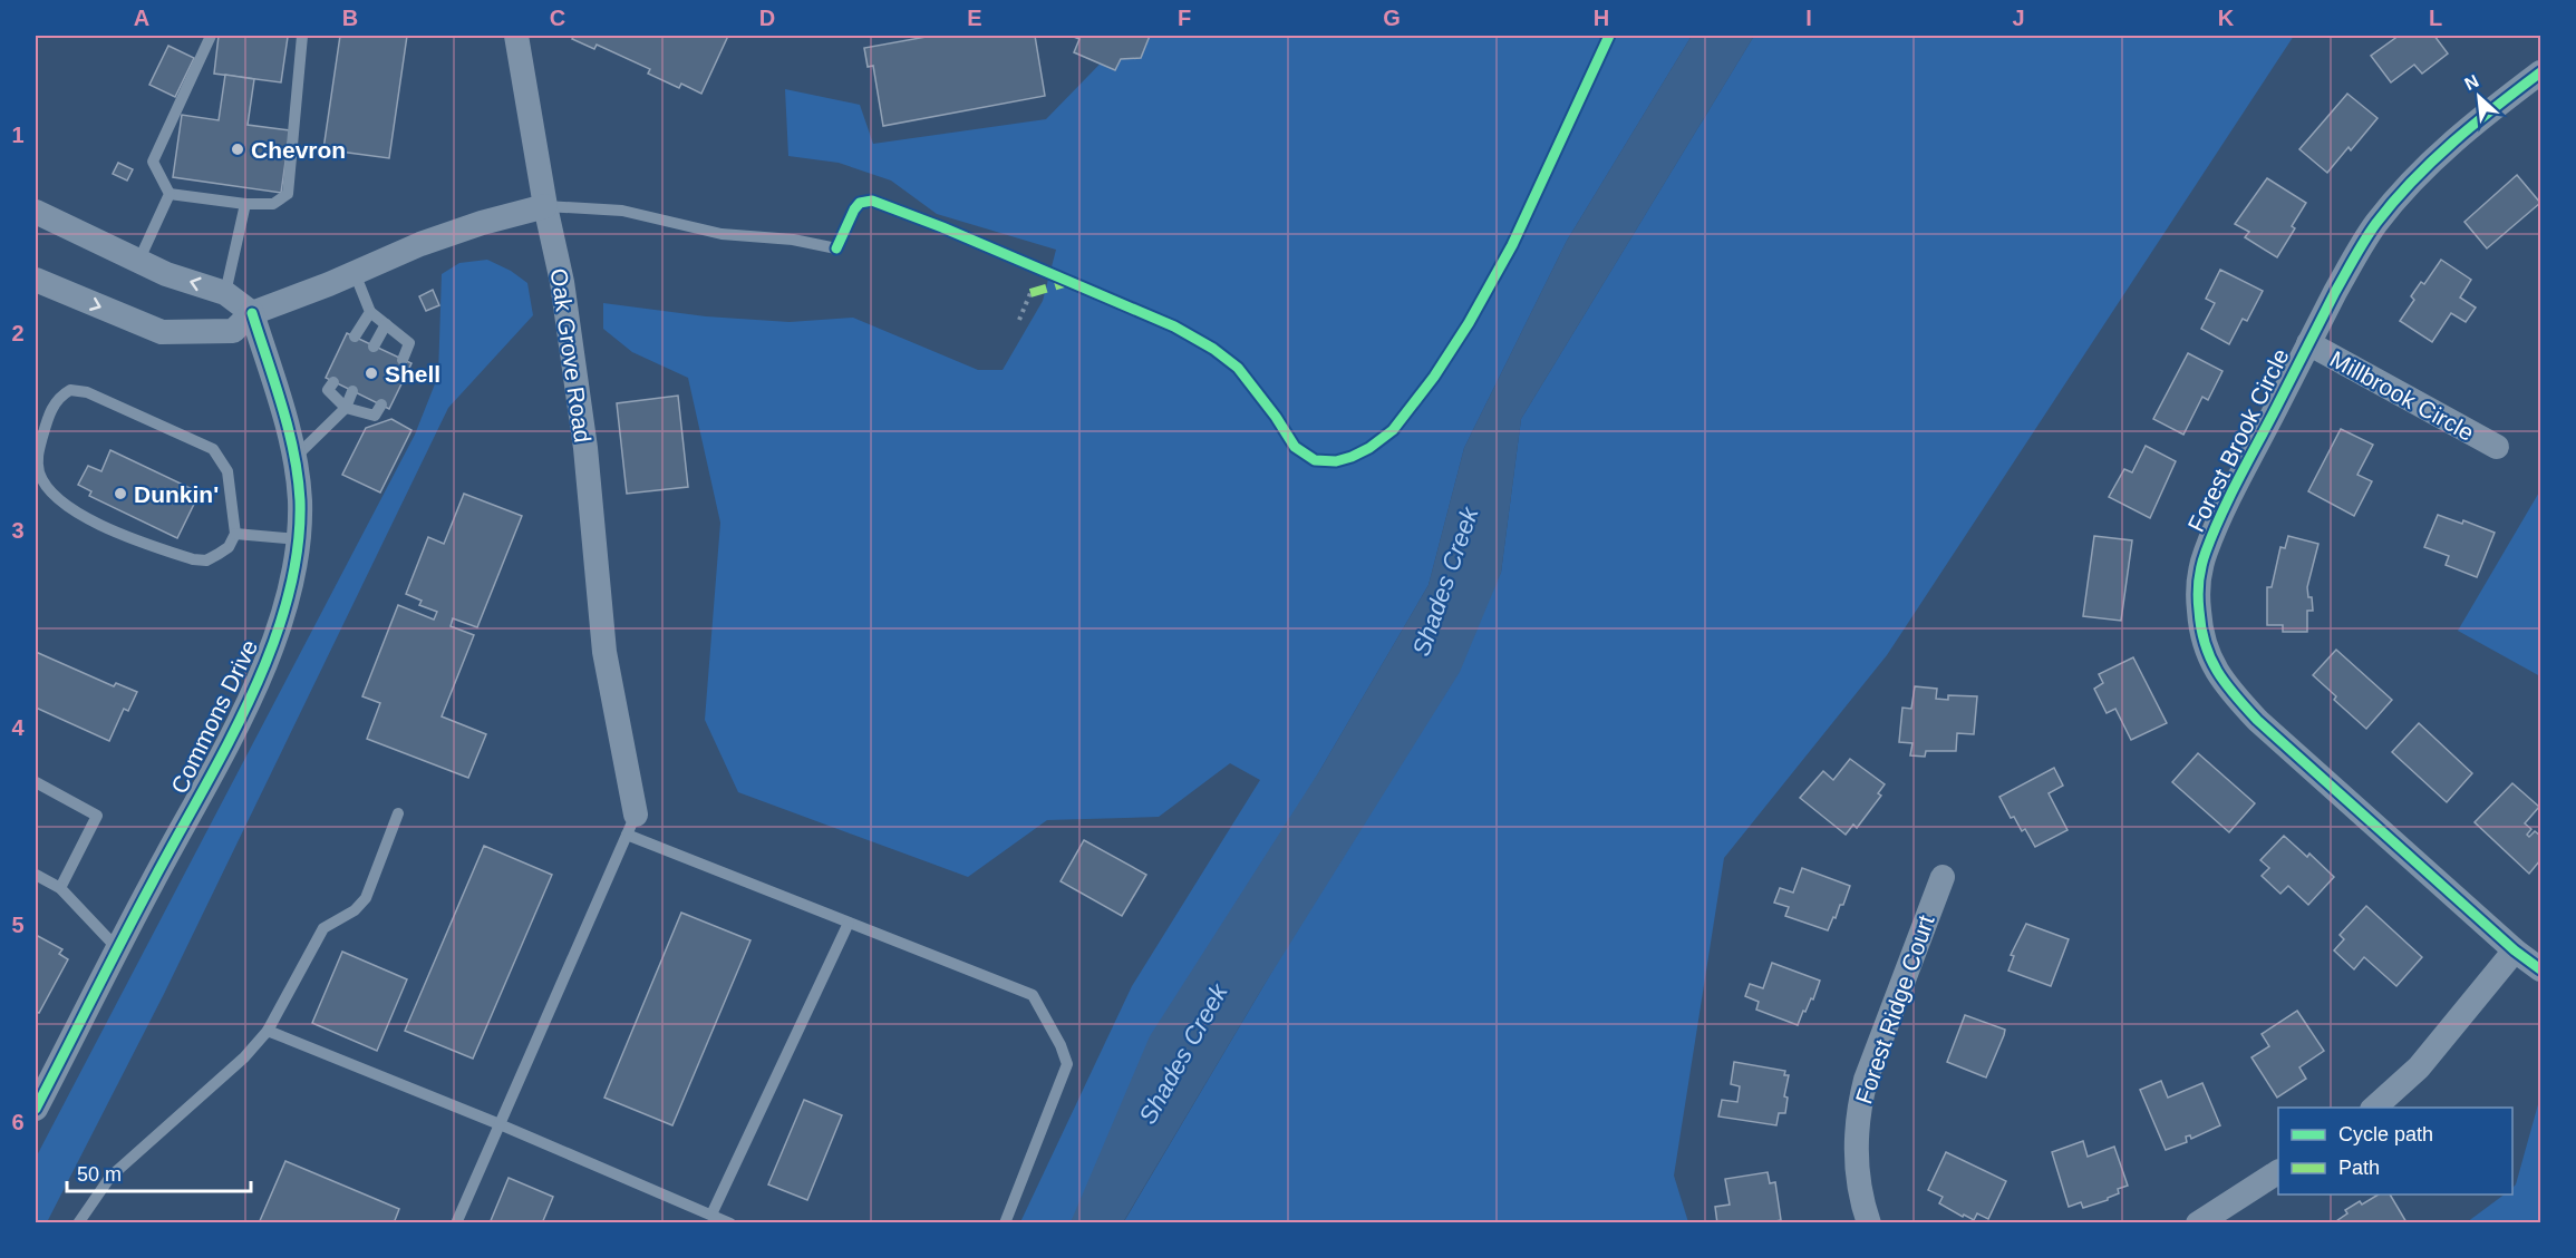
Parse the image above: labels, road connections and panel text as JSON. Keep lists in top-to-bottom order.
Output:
{
  "streets": {
    "street": [
      "Oak Grove Road",
      "Millbrook Circle",
      "Forest Brook Circle",
      "Commons Drive",
      "Forest Ridge Court"
    ]
  },
  "crossings": [
    ["Millbrook Circle", "Forest Brook Circle"]
  ],
  "water": ["Shades Creek"],
  "places": ["Chevron", "Shell", "Dunkin'"],
  "legend": ["Cycle path", "Path"],
  "scale_bar": "50 m",
  "north": "top left",
  "grid": {
    "columns": [
      "A",
      "B",
      "C",
      "D",
      "E",
      "F",
      "G",
      "H",
      "I",
      "J",
      "K",
      "L"
    ],
    "rows": [
      "1",
      "2",
      "3",
      "4",
      "5",
      "6"
    ]
  }
}
